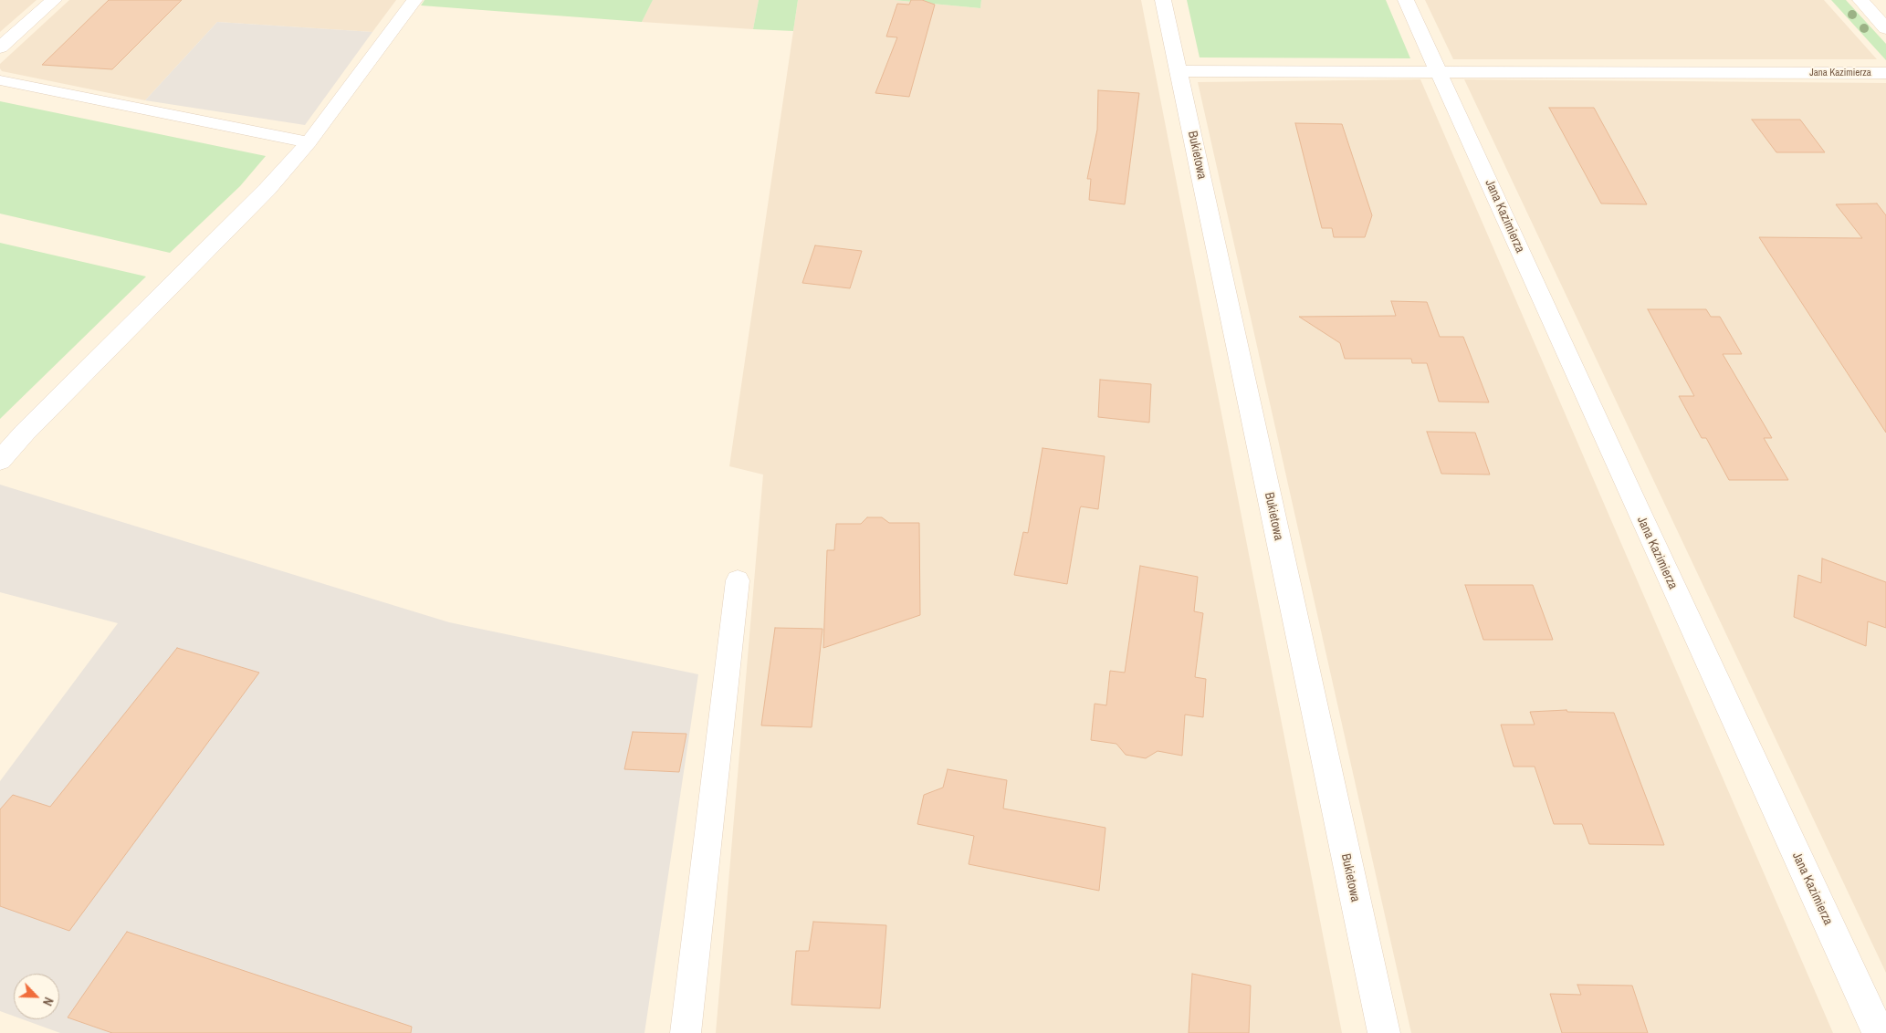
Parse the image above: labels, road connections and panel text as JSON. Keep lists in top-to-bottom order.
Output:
{
  "streets": {
    "street": ["Jana Kazimierza", "Bukietowa"]
  },
  "crossings": [
    ["Jana Kazimierza", "Bukietowa"]
  ],
  "north": "bottom right"
}
